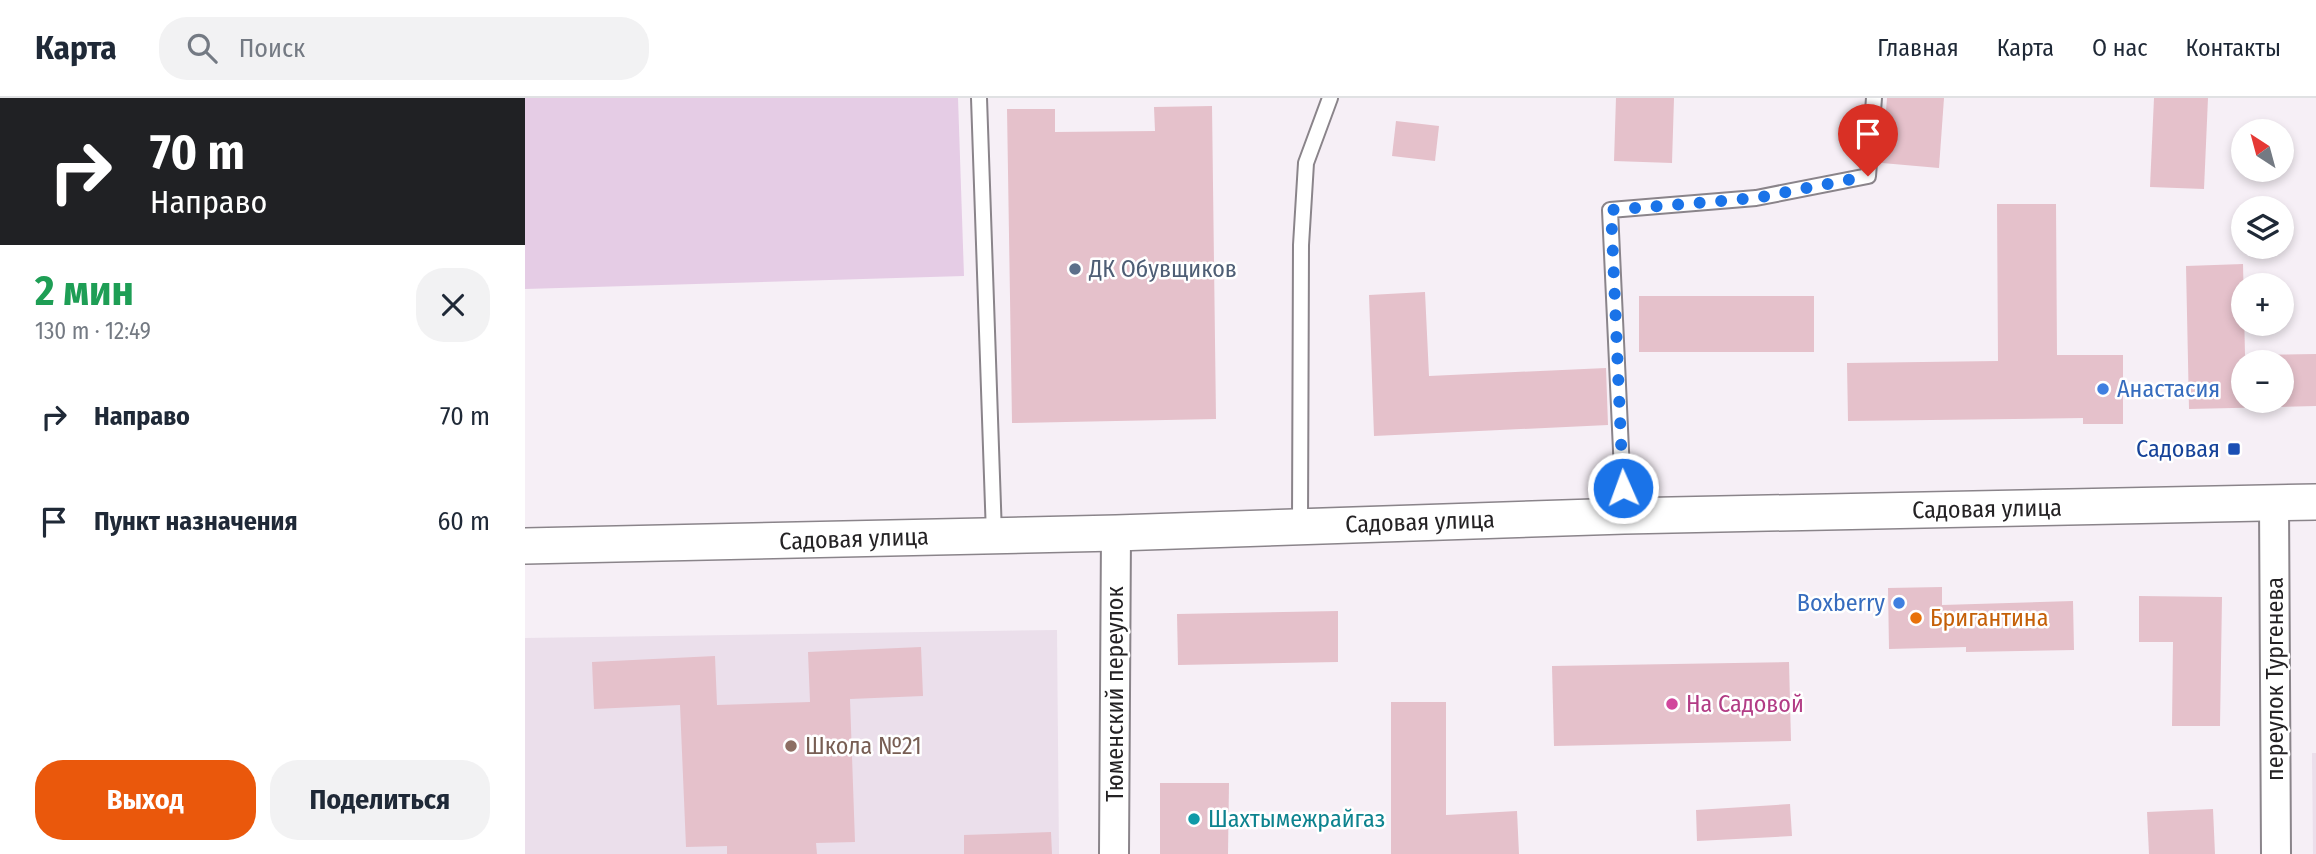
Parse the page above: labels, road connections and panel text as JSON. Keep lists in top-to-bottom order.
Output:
{
  "streets": {
    "street": ["Садовая улица", "переулок Тургенева", "Тюменский переулок"]
  },
  "crossings": [
    ["Садовая улица", "переулок Тургенева"],
    ["Садовая улица", "Тюменский переулок"]
  ],
  "places": {
    "other": [
      "ДК Обувщиков",
      "Анастасия",
      "Boxberry",
      "Бригантина",
      "На Садовой",
      "Школа №21",
      "Шахтымежрайгаз"
    ],
    "transit": ["Садовая"]
  },
  "north": "top left",
  "page": {
    "header": "Карта",
    "search": "Поиск",
    "nav": [
      "Главная",
      "Карта",
      "О нас",
      "Контакты"
    ],
    "turn": ["70 m", "Направо"],
    "map_buttons": ["+", "−"],
    "heading": ["2 мин", "130 m · 12:49"],
    "list": [
      {
        "name": "Направо",
        "value": "70 m"
      },
      {
        "name": "Пункт назначения",
        "value": "60 m"
      }
    ],
    "buttons": ["Выход", "Поделиться"]
  }
}
